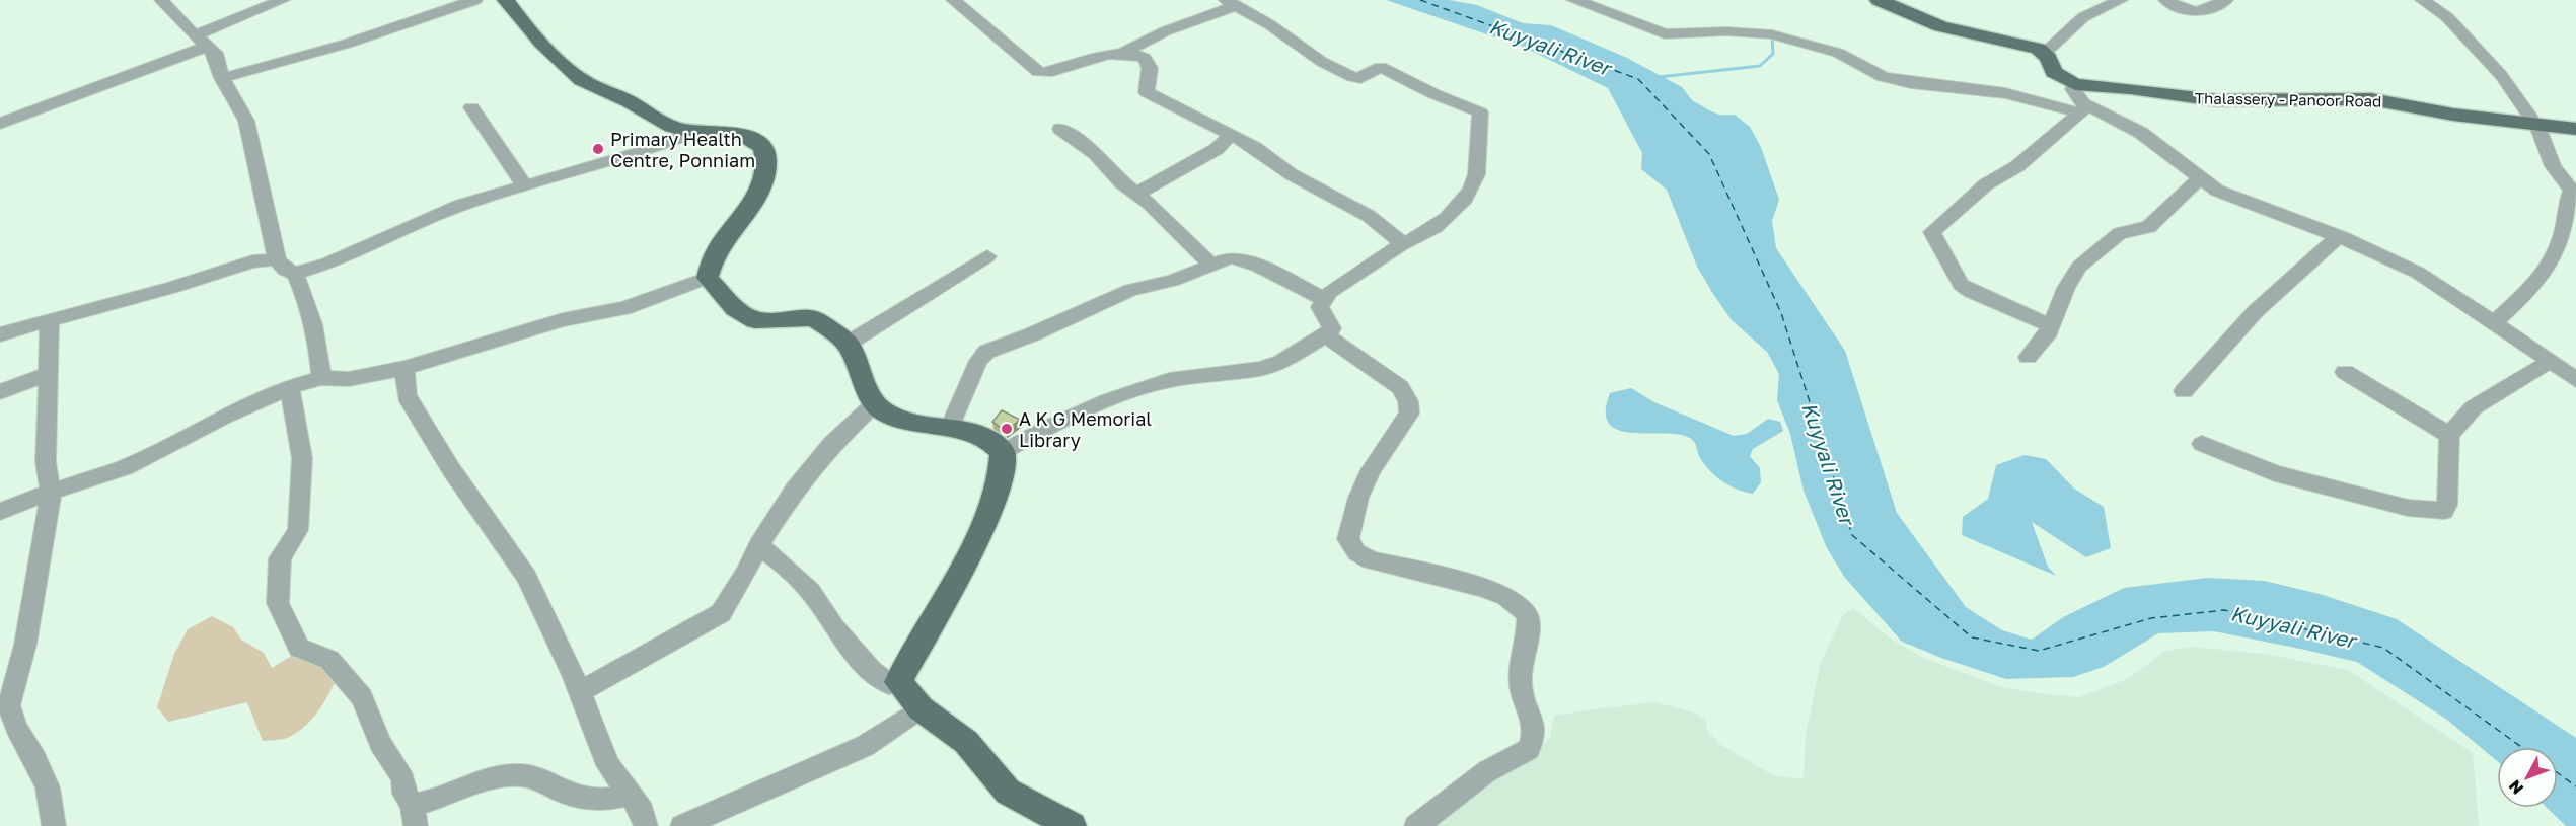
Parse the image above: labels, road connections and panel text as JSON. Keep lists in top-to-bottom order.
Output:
{
  "streets": {
    "main road": ["Thalassery - Panoor Road"]
  },
  "water": ["Kuyyali River"],
  "places": ["Primary Health Centre, Ponniam", "A K G Memorial Library"],
  "north": "bottom left"
}
